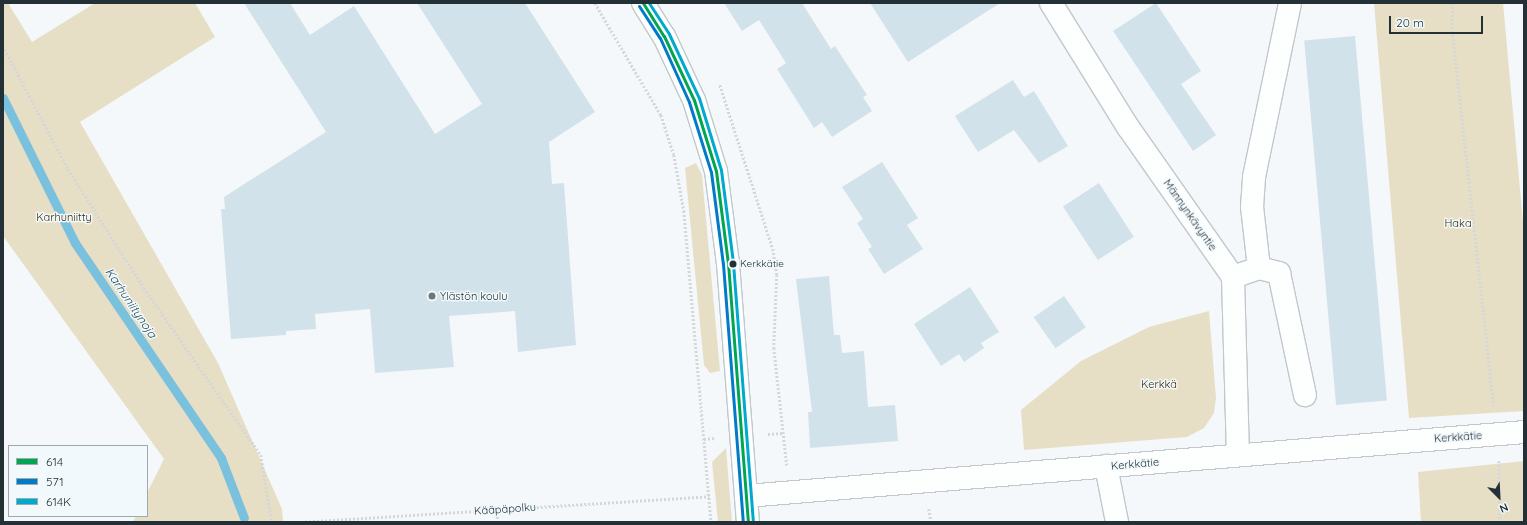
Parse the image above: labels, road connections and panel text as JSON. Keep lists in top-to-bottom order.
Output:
{
  "streets": {
    "street": ["Männynkävyntie", "Kerkkätie"],
    "path": ["Kääpäpolku"]
  },
  "water": ["Karhuniitynoja"],
  "parks": ["Karhuniitty", "Haka", "Kerkkä"],
  "places": ["Kerkkätie", "Ylästön koulu"],
  "lines": ["transit line 614", "transit line 614K", "transit line 571"],
  "legend": ["614", "571", "614K"],
  "scale_bar": "20 m",
  "north": "bottom right"
}
